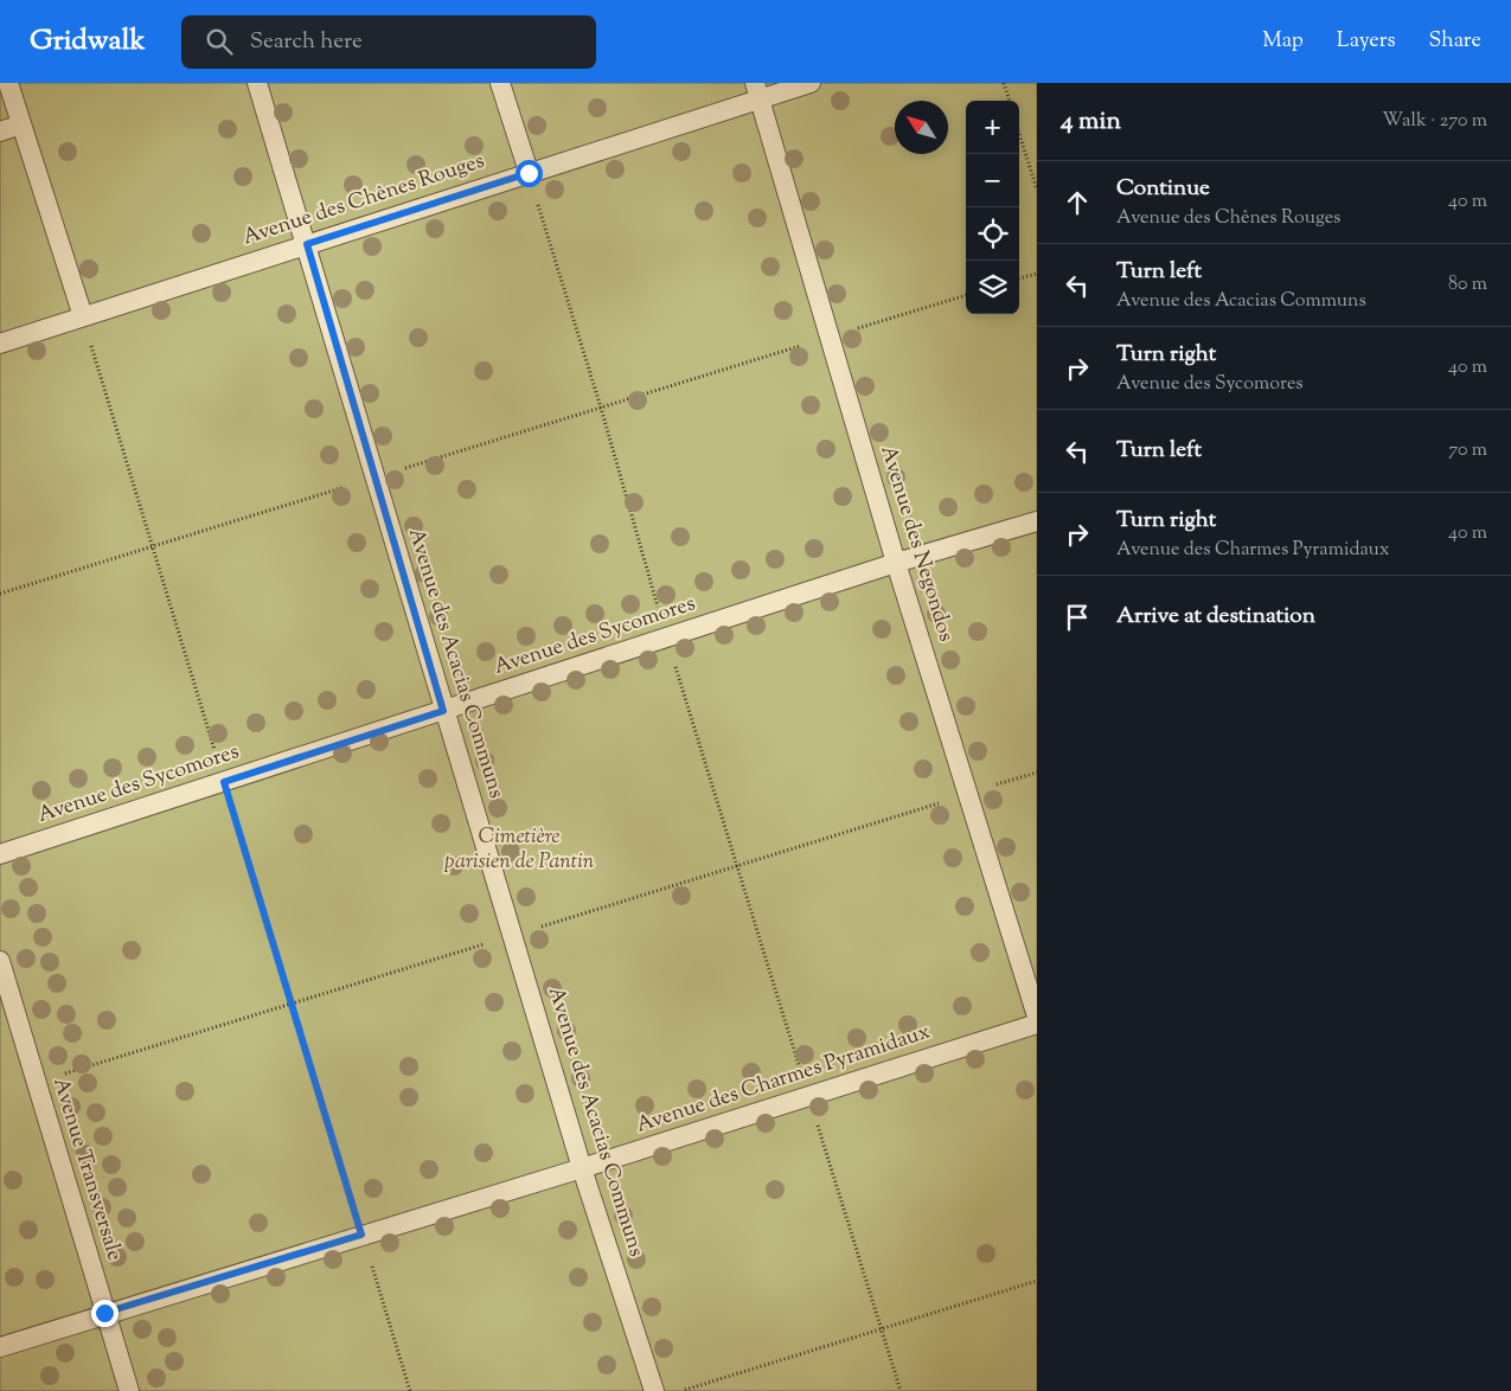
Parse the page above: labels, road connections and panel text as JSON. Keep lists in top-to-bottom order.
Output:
{
  "streets": {
    "lane": [
      "Avenue des Chênes Rouges",
      "Avenue des Negondos",
      "Avenue des Sycomores",
      "Avenue des Acacias Communs",
      "Avenue des Charmes Pyramidaux",
      "Avenue Transversale"
    ]
  },
  "crossings": [
    ["Avenue des Chênes Rouges", "Avenue des Negondos"],
    ["Avenue des Chênes Rouges", "Avenue des Acacias Communs"],
    ["Avenue des Negondos", "Avenue des Sycomores"],
    ["Avenue des Sycomores", "Avenue des Acacias Communs"],
    ["Avenue des Acacias Communs", "Avenue des Charmes Pyramidaux"],
    ["Avenue des Charmes Pyramidaux", "Avenue Transversale"]
  ],
  "parks": ["Cimetière parisien de Pantin"],
  "north": "top left",
  "page": {
    "header": "Gridwalk",
    "search": "Search here",
    "nav": ["Map", "Layers", "Share"],
    "heading": ["4 min", "Walk · 270 m"],
    "map_buttons": ["+", "−"],
    "list": [
      ["Continue", "Avenue des Chênes Rouges", "40 m"],
      ["Turn left", "Avenue des Acacias Communs", "80 m"],
      ["Turn right", "Avenue des Sycomores", "40 m"],
      ["Turn left", "70 m"],
      ["Turn right", "Avenue des Charmes Pyramidaux", "40 m"],
      "Arrive at destination"
    ]
  }
}
